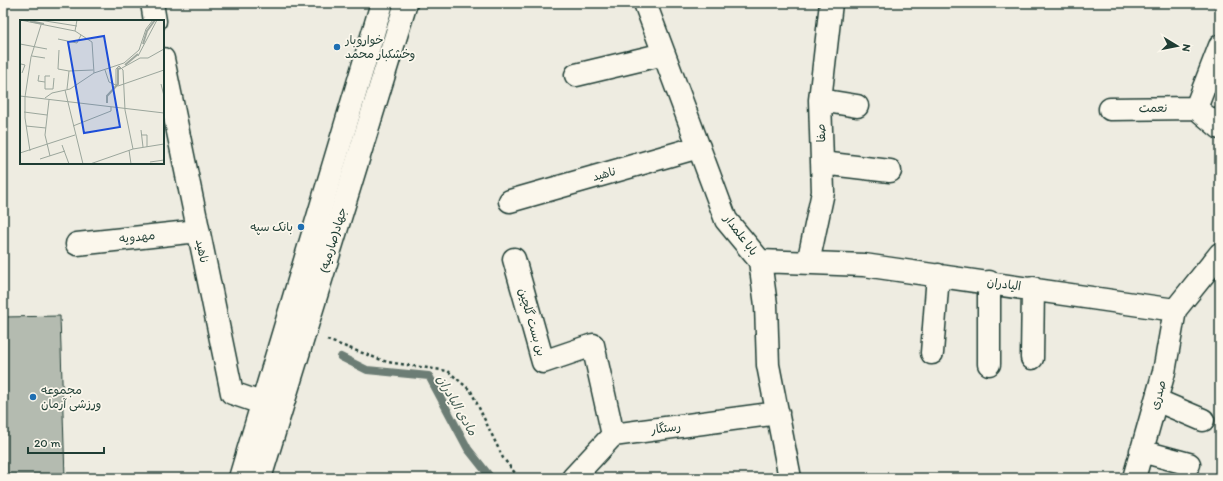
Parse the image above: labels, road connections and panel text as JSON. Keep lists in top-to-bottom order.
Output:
{
  "streets": {
    "street": [
      "نعمت",
      "صفا",
      "ناهید",
      "بابا علمدار",
      "مهدویه",
      "جهاد(صارمیه)",
      "الیادران",
      "بن بست گلچین",
      "صدری",
      "رستگار"
    ]
  },
  "crossings": [
    ["صفا", "الیادران"],
    ["ناهید", "بابا علمدار"],
    ["ناهید", "مهدویه"],
    ["ناهید", "جهاد(صارمیه)"],
    ["بابا علمدار", "الیادران"],
    ["بابا علمدار", "رستگار"],
    ["الیادران", "صدری"],
    ["بن بست گلچین", "رستگار"]
  ],
  "water": ["مادی الیادران"],
  "places": ["خواروبار وخشکبار محمد", "بانک سپه", "مجموعه ورزشی آرمان"],
  "scale_bar": "20 m",
  "north": "right"
}
